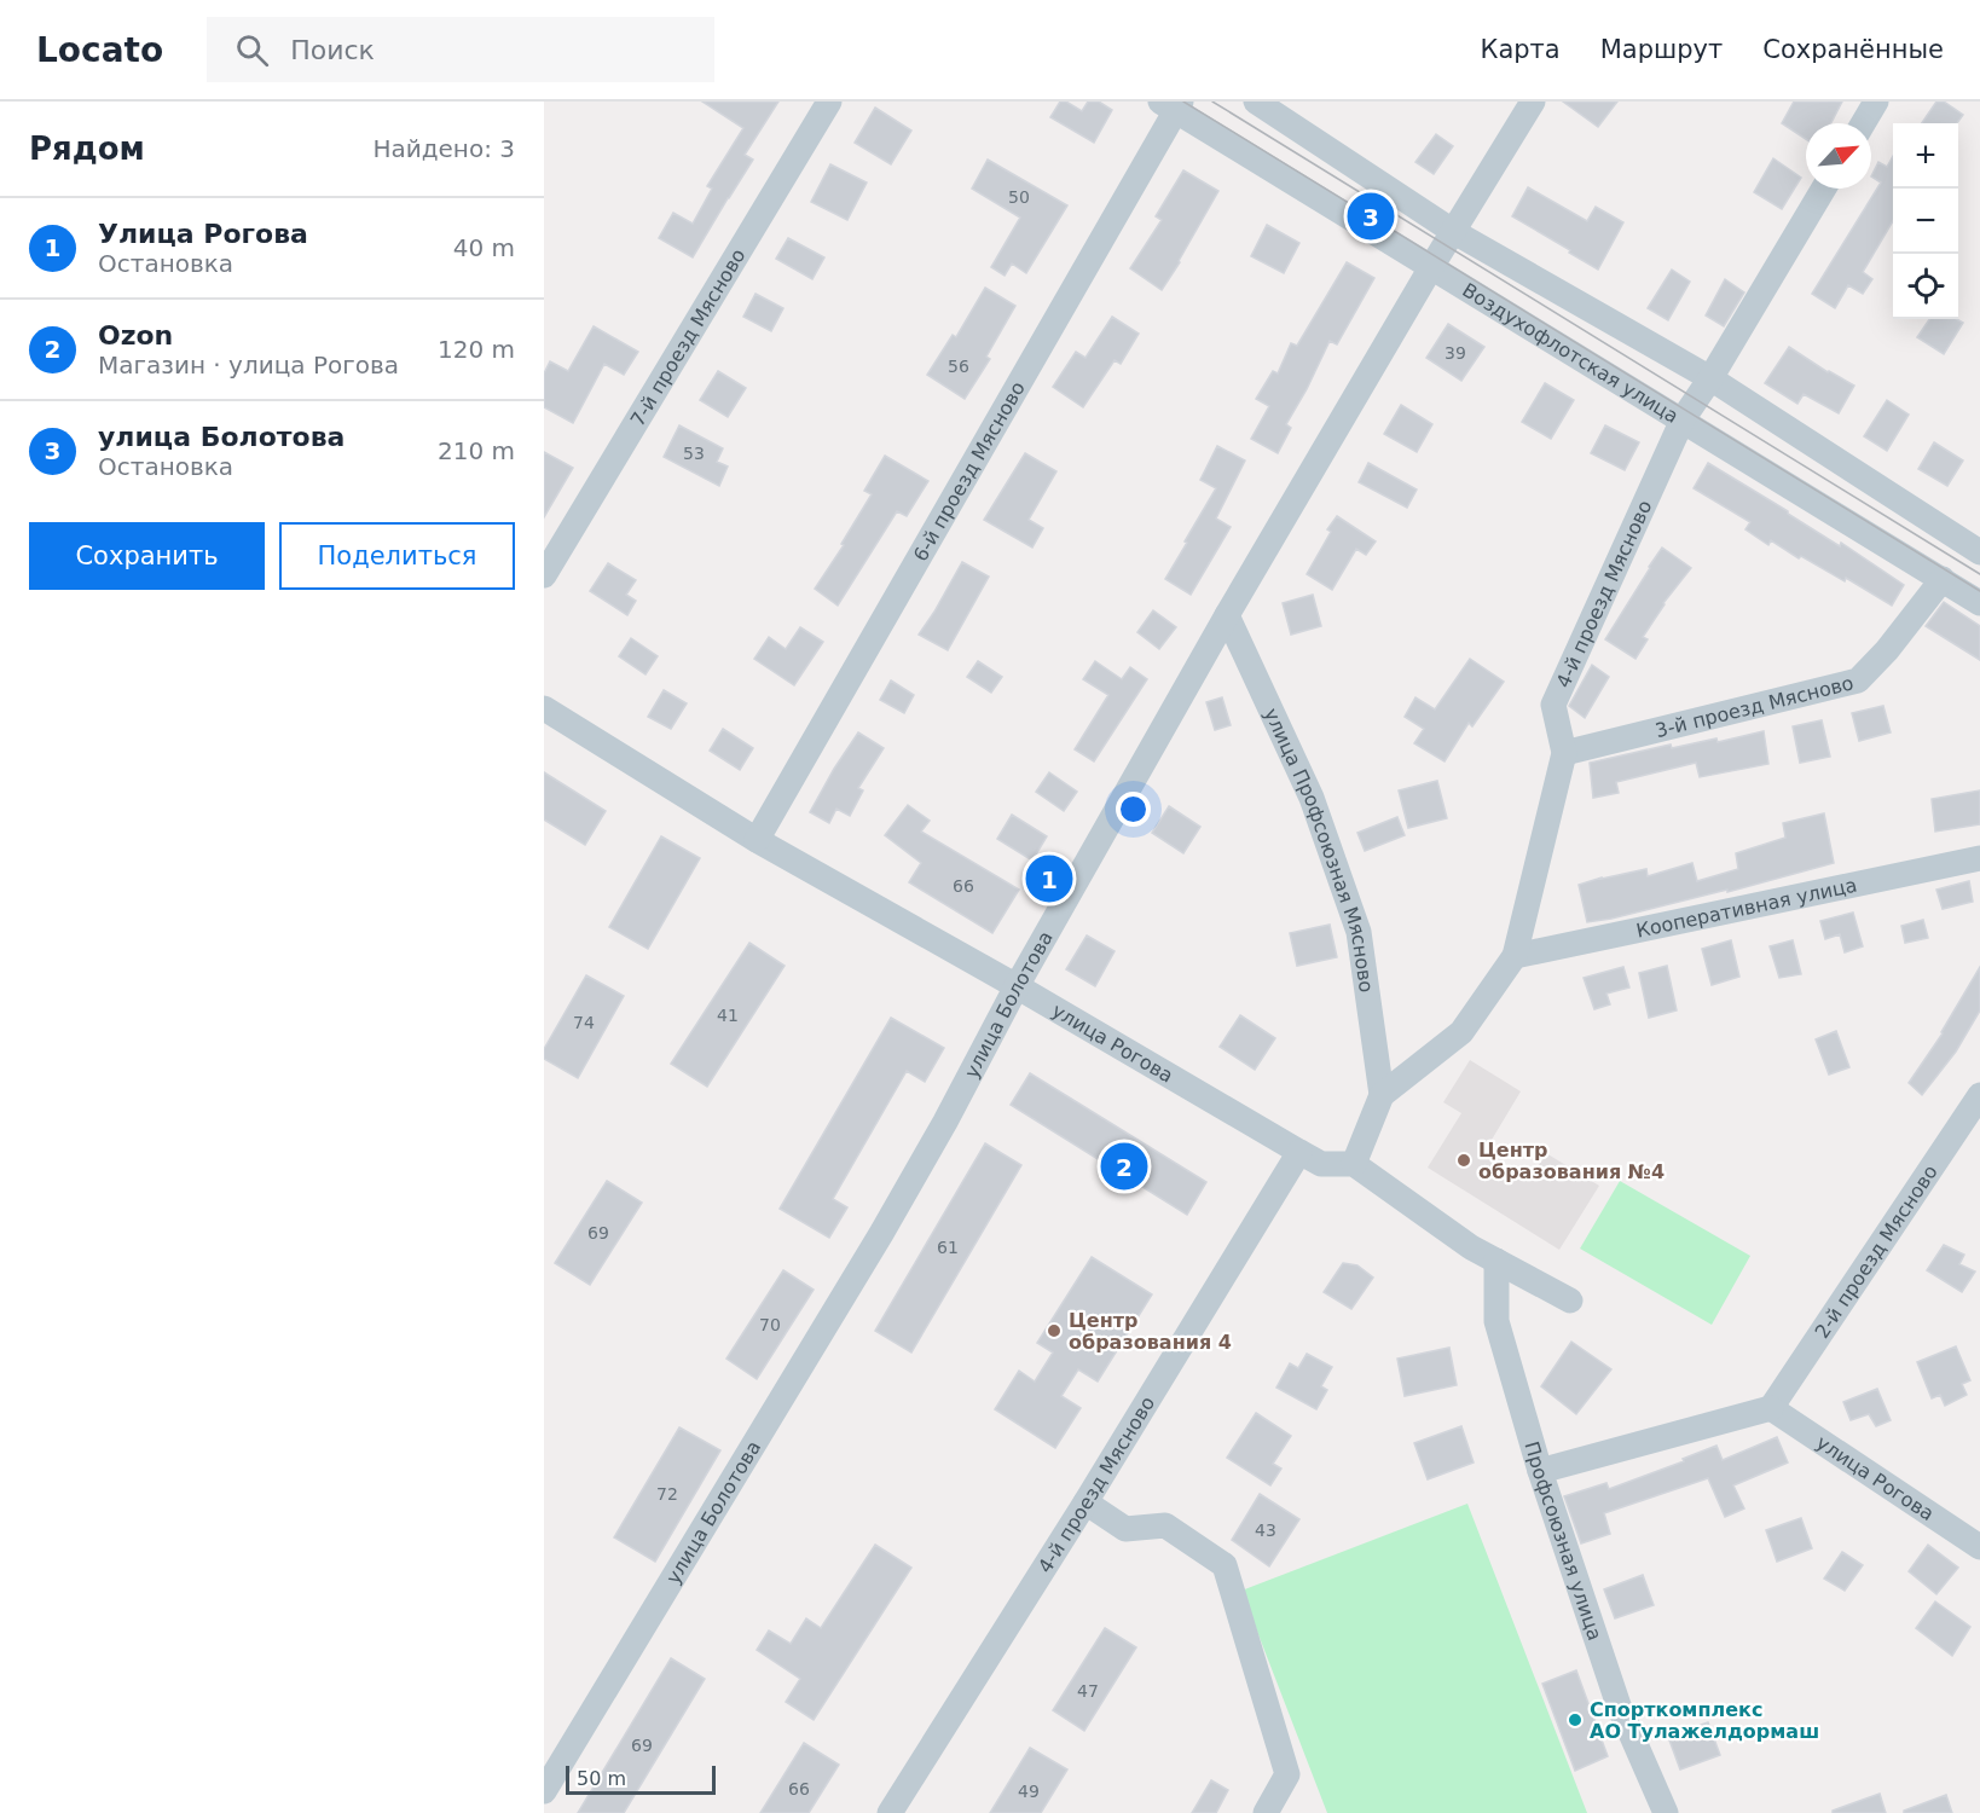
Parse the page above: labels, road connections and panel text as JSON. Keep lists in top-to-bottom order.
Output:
{
  "streets": {
    "street": [
      "7-й проезд Мясново",
      "Воздухофлотская улица",
      "6-й проезд Мясново",
      "4-й проезд Мясново",
      "3-й проезд Мясново",
      "улица Профсоюзная Мясново",
      "Кооперативная улица",
      "улица Болотова",
      "улица Рогова",
      "2-й проезд Мясново",
      "Профсоюзная улица"
    ]
  },
  "crossings": [
    ["Воздухофлотская улица", "6-й проезд Мясново"],
    ["Воздухофлотская улица", "4-й проезд Мясново"],
    ["Воздухофлотская улица", "3-й проезд Мясново"],
    ["Воздухофлотская улица", "улица Болотова"],
    ["6-й проезд Мясново", "улица Рогова"],
    ["4-й проезд Мясново", "3-й проезд Мясново"],
    ["4-й проезд Мясново", "улица Профсоюзная Мясново"],
    ["4-й проезд Мясново", "Кооперативная улица"],
    ["4-й проезд Мясново", "улица Рогова"],
    ["улица Профсоюзная Мясново", "улица Болотова"],
    ["улица Болотова", "улица Рогова"],
    ["улица Рогова", "2-й проезд Мясново"]
  ],
  "places": ["Центр образования №4", "Центр образования 4", "Спорткомплекс АО Тулажелдормаш"],
  "house_numbers": [
    "50",
    "39",
    "56",
    "53",
    "66",
    "41",
    "74",
    "69",
    "61",
    "70",
    "72",
    "43",
    "47",
    "69",
    "66",
    "49"
  ],
  "scale_bar": "50 m",
  "north": "top right",
  "page": {
    "header": "Locato",
    "search": "Поиск",
    "nav": ["Карта", "Маршрут", "Сохранённые"],
    "heading": ["Рядом", "Найдено: 3"],
    "map_buttons": ["+", "−"],
    "pins": ["3", "1", "2"],
    "list": [
      {
        "mark": "1",
        "name": "Улица Рогова",
        "note": "Остановка",
        "value": "40 m"
      },
      {
        "mark": "2",
        "name": "Ozon",
        "note": "Магазин · улица Рогова",
        "value": "120 m"
      },
      {
        "mark": "3",
        "name": "улица Болотова",
        "note": "Остановка",
        "value": "210 m"
      }
    ],
    "buttons": ["Сохранить", "Поделиться"],
    "scale": "50 m"
  }
}
